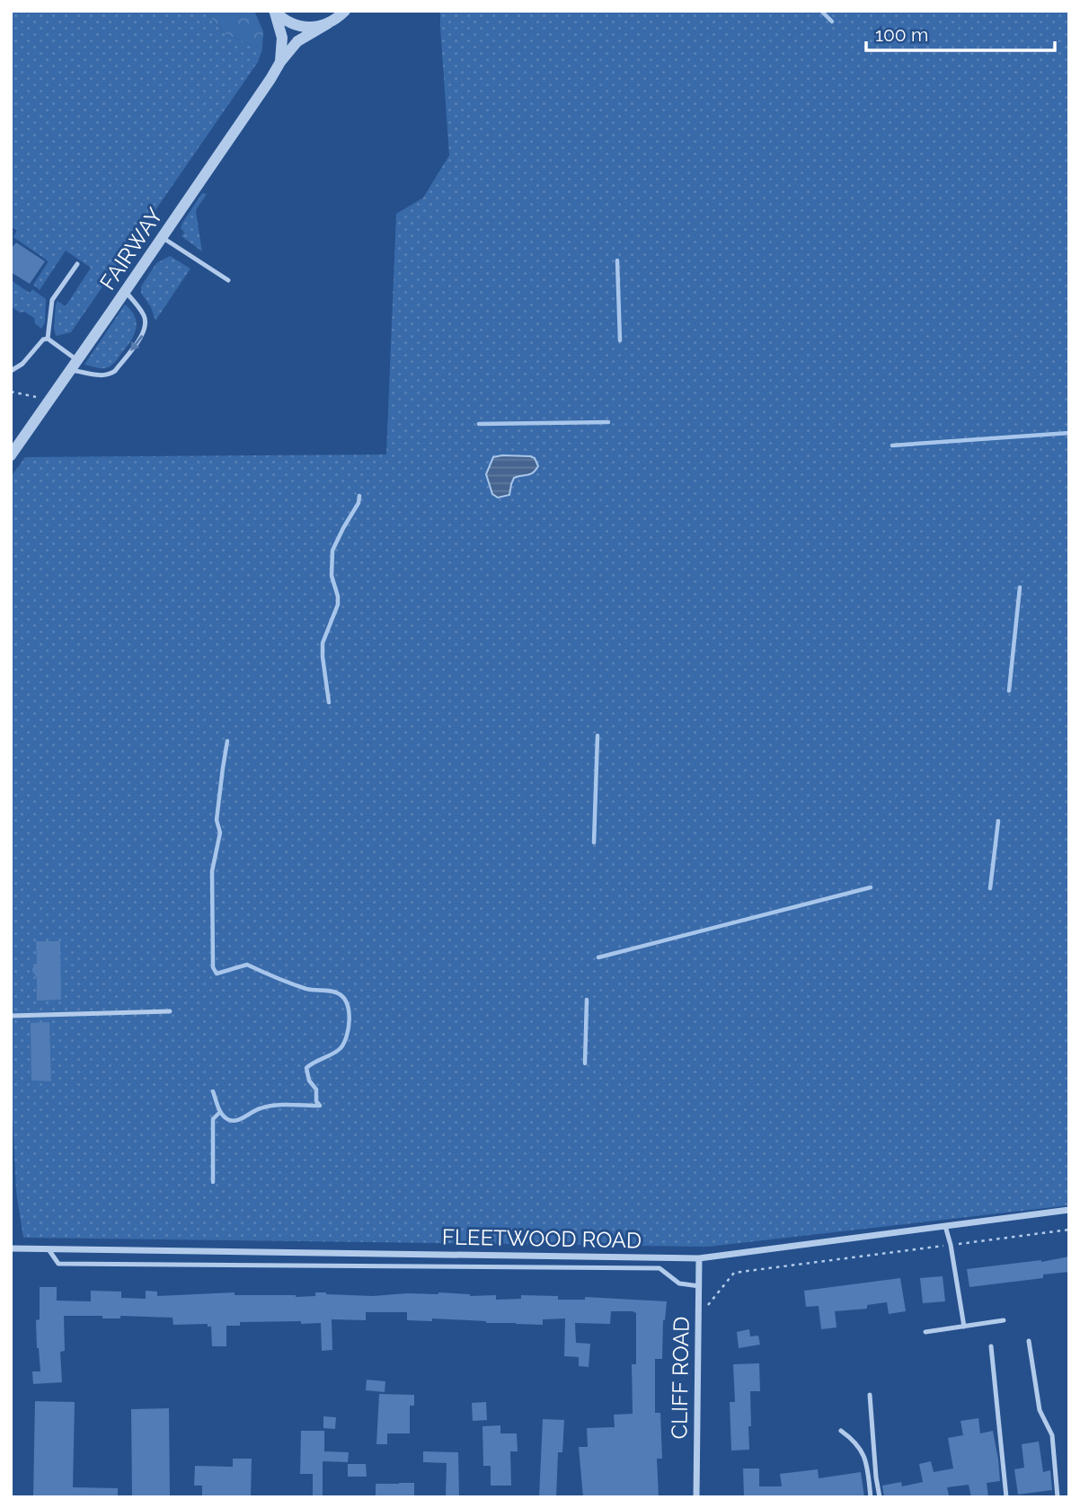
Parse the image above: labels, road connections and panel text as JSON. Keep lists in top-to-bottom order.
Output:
{
  "streets": {
    "street": ["FAIRWAY", "FLEETWOOD ROAD", "CLIFF ROAD"]
  },
  "crossings": [
    ["FLEETWOOD ROAD", "CLIFF ROAD"]
  ],
  "scale_bar": "100 m"
}
